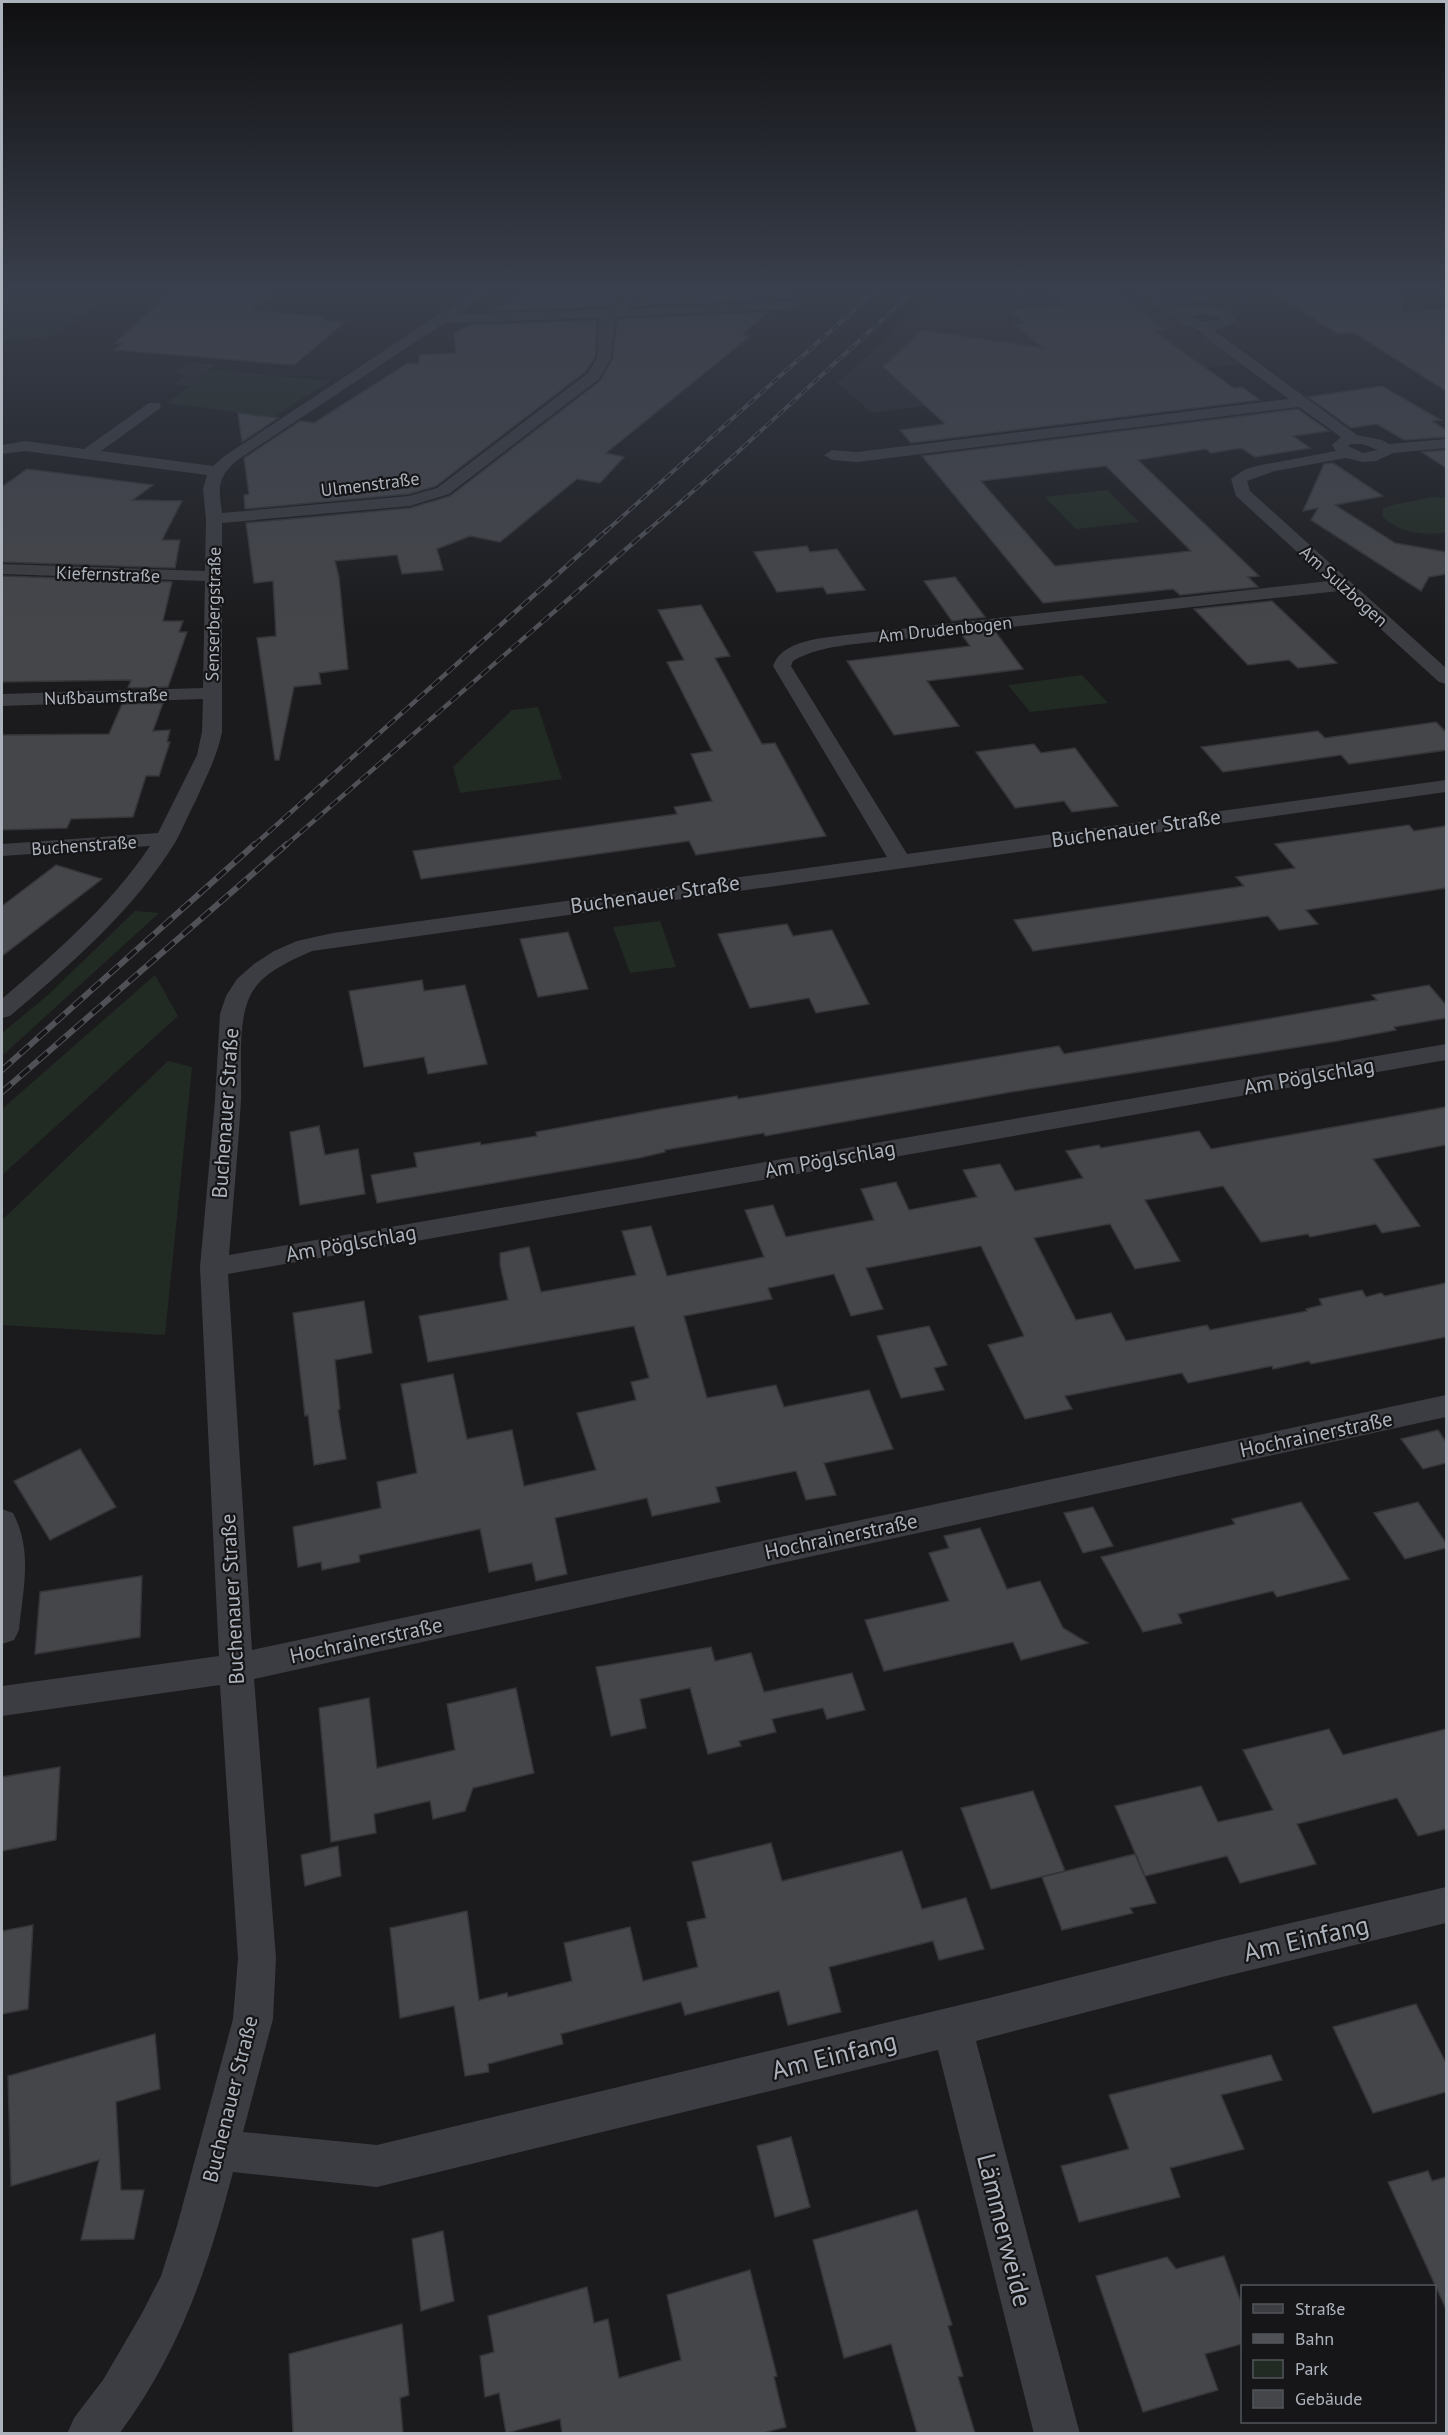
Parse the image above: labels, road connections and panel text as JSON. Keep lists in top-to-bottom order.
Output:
{
  "streets": {
    "street": [
      "Ulmenstraße",
      "Kiefernstraße",
      "Am Sulzbogen",
      "Senserbergstraße",
      "Am Drudenbogen",
      "Nußbaumstraße",
      "Buchenauer Straße",
      "Buchenstraße",
      "Am Pöglschlag",
      "Hochrainerstraße",
      "Am Einfang",
      "Lämmerweide"
    ]
  },
  "crossings": [
    ["Ulmenstraße", "Senserbergstraße"],
    ["Kiefernstraße", "Senserbergstraße"],
    ["Am Sulzbogen", "Am Drudenbogen"],
    ["Senserbergstraße", "Nußbaumstraße"],
    ["Senserbergstraße", "Buchenstraße"],
    ["Am Drudenbogen", "Buchenauer Straße"],
    ["Buchenauer Straße", "Am Pöglschlag"],
    ["Buchenauer Straße", "Hochrainerstraße"],
    ["Buchenauer Straße", "Am Einfang"],
    ["Am Einfang", "Lämmerweide"]
  ],
  "legend": [
    "Straße",
    "Bahn",
    "Park",
    "Gebäude"
  ]
}
